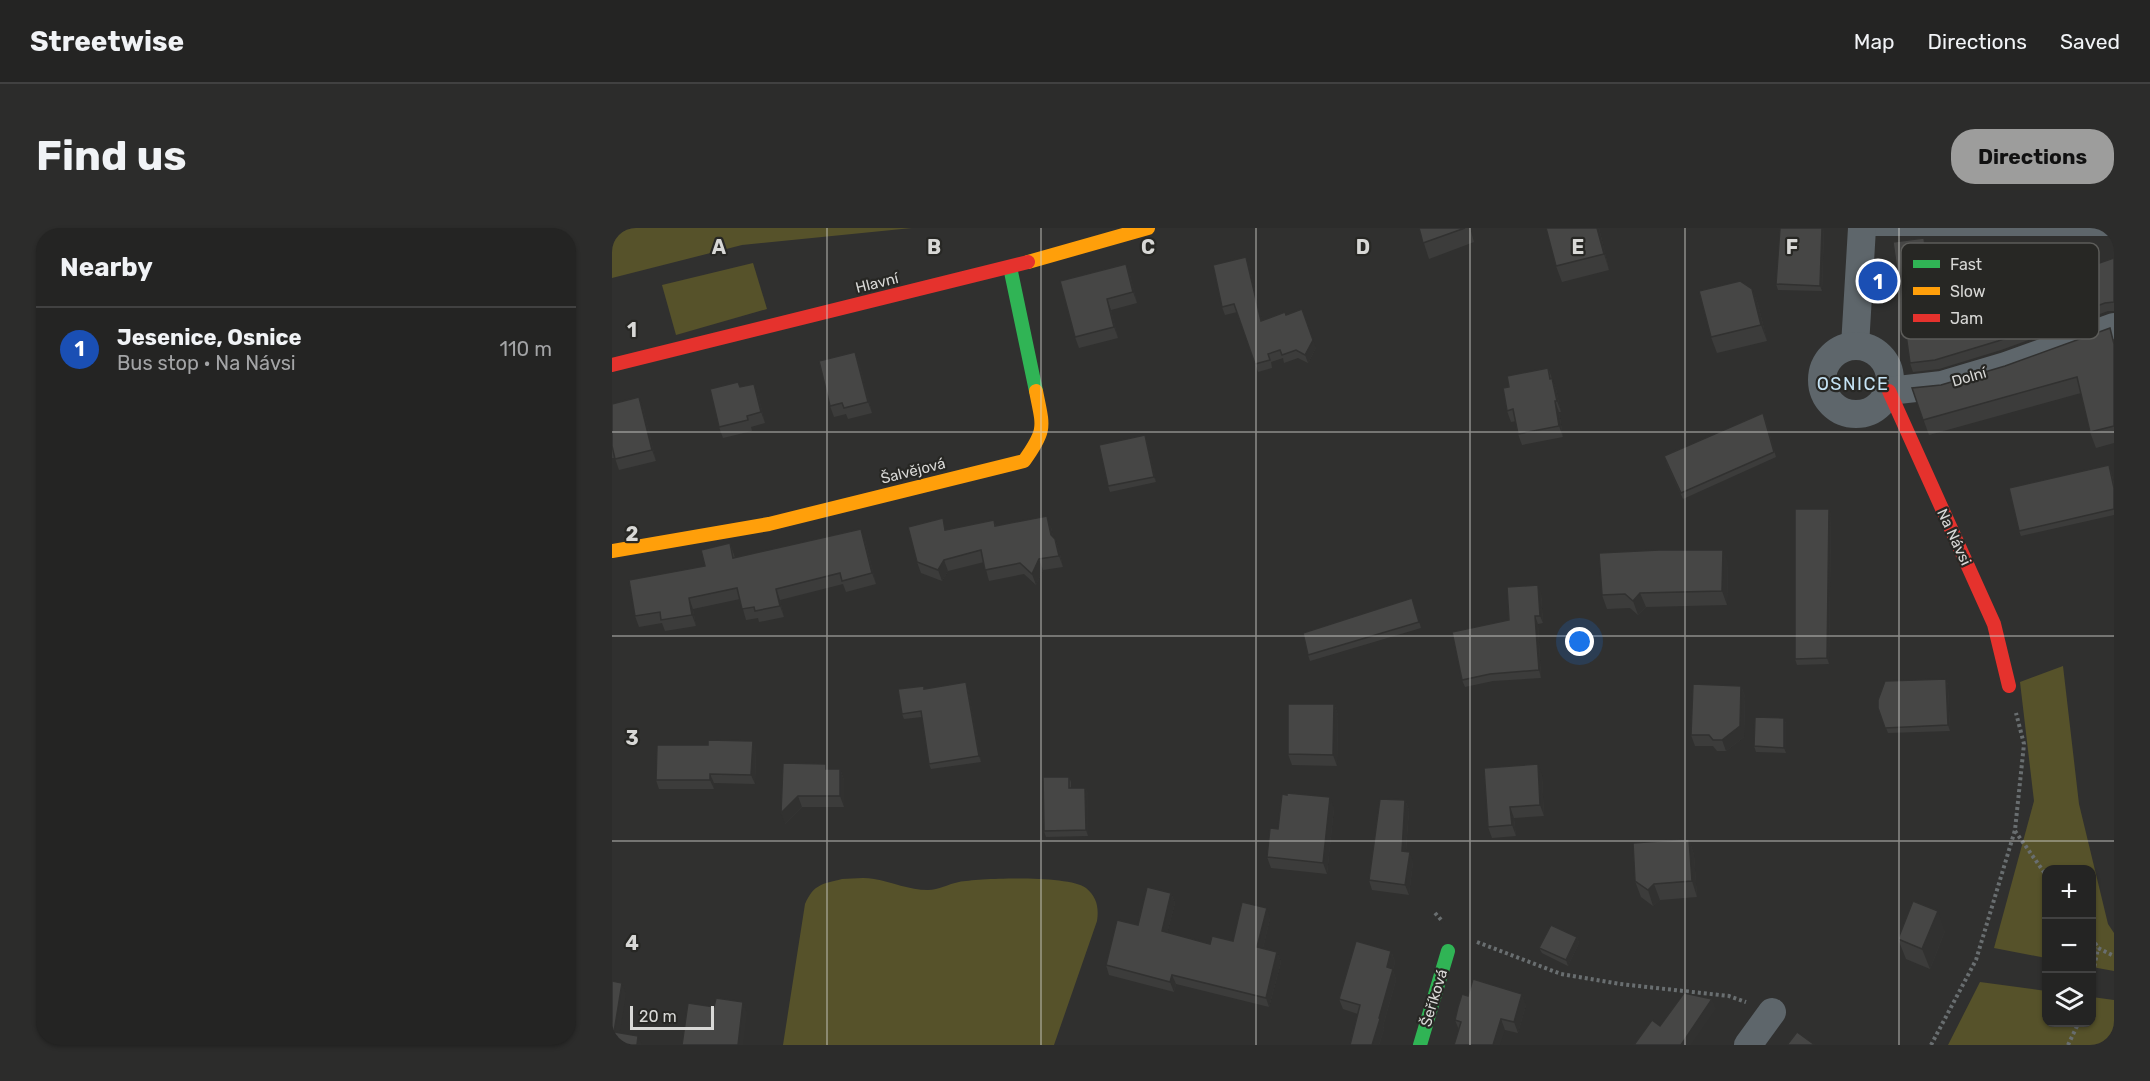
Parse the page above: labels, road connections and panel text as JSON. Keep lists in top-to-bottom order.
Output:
{
  "streets": {
    "street": [
      "Hlavní",
      "Dolní",
      "Šalvějová",
      "Na Návsi",
      "Šeříková"
    ]
  },
  "crossings": [
    ["Hlavní", "Šalvějová"],
    ["Dolní", "Na Návsi"]
  ],
  "districts": ["OSNICE"],
  "legend": ["Fast", "Slow", "Jam"],
  "scale_bar": "20 m",
  "page": {
    "header": "Streetwise",
    "nav": ["Map", "Directions", "Saved"],
    "buttons": "Directions",
    "title": "Find us",
    "heading": "Nearby",
    "pins": "1",
    "list": [
      {
        "mark": "1",
        "name": "Jesenice, Osnice",
        "note": "Bus stop · Na Návsi",
        "value": "110 m"
      }
    ],
    "map_buttons": ["+", "−"],
    "scale": "20 m"
  },
  "grid": {
    "columns": [
      "A",
      "B",
      "C",
      "D",
      "E",
      "F"
    ],
    "rows": [
      "1",
      "2",
      "3",
      "4"
    ]
  }
}
